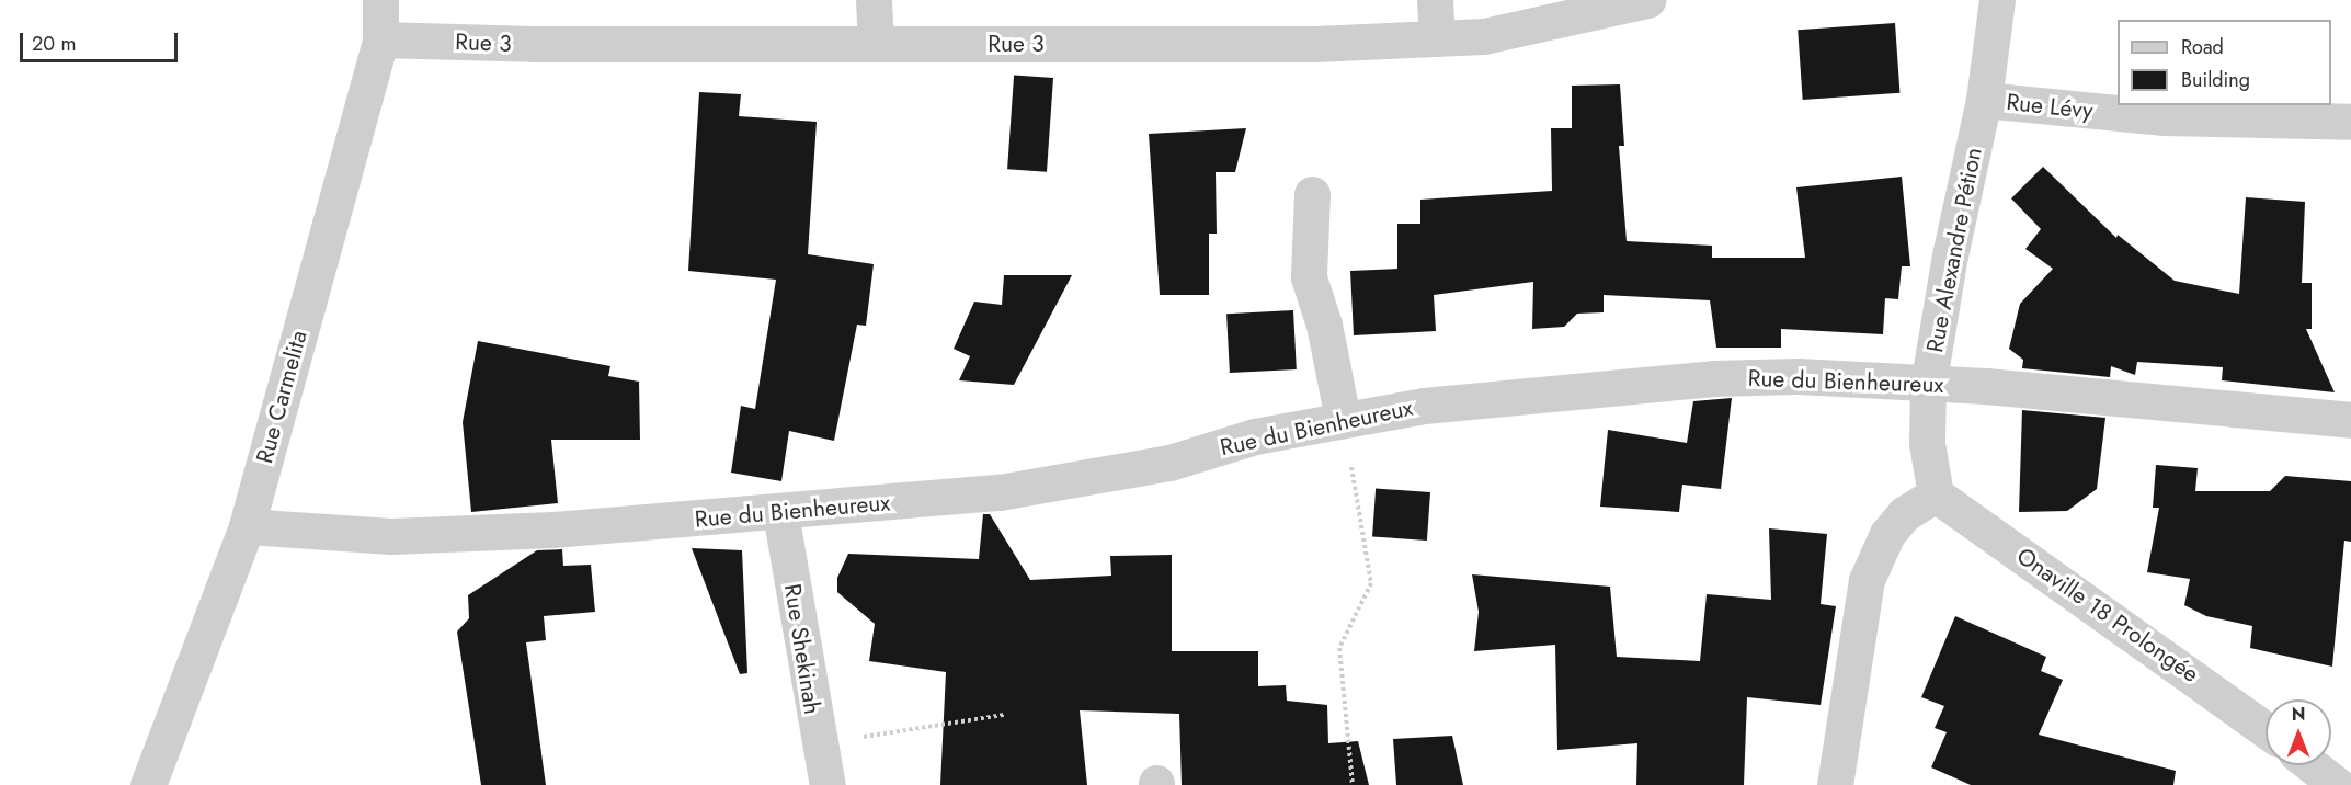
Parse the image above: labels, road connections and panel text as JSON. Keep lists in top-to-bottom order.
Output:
{
  "streets": {
    "street": [
      "Rue 3",
      "Rue Lévy",
      "Rue Alexandre Pétion",
      "Rue du Bienheureux",
      "Rue Carmelita",
      "Onaville 18 Prolongée",
      "Rue Shekinah"
    ]
  },
  "crossings": [
    ["Rue 3", "Rue Carmelita"],
    ["Rue Lévy", "Rue Alexandre Pétion"],
    ["Rue Alexandre Pétion", "Rue du Bienheureux"],
    ["Rue Alexandre Pétion", "Onaville 18 Prolongée"],
    ["Rue du Bienheureux", "Rue Carmelita"],
    ["Rue du Bienheureux", "Rue Shekinah"]
  ],
  "legend": ["Road", "Building"],
  "scale_bar": "20 m",
  "north": "top"
}
